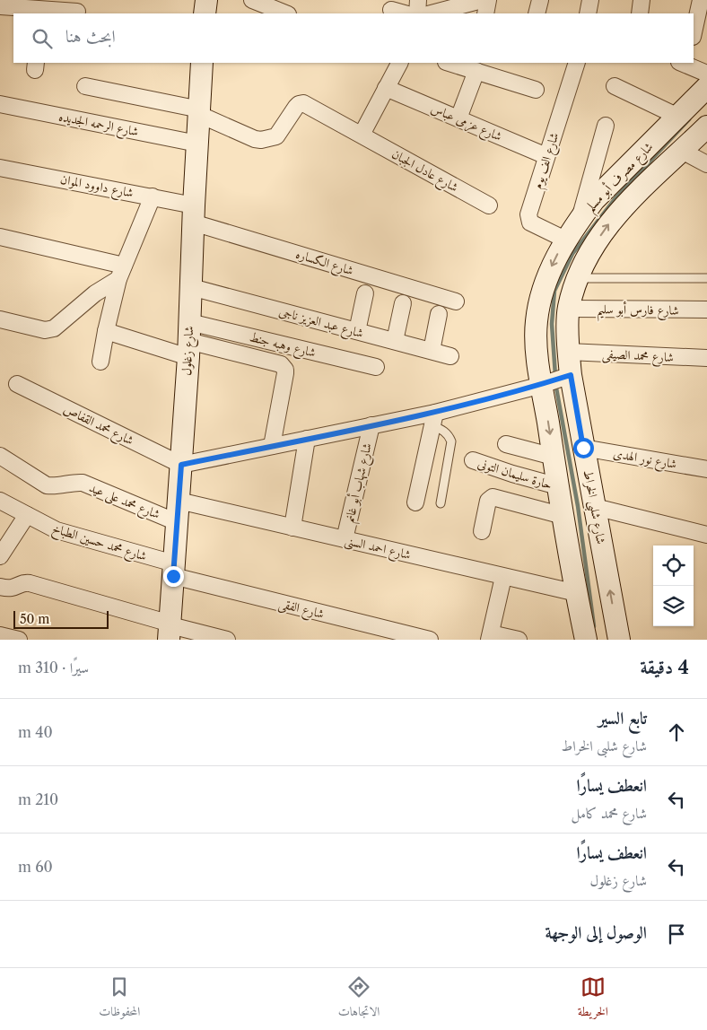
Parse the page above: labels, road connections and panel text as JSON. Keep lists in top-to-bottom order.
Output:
{
  "streets": {
    "street": [
      "شارع عزمى عباس",
      "شارع الرحمه الجديده",
      "شارع الف يوم",
      "شارع عادل الجبان",
      "شارع مصرف أبو مسلم",
      "شارع داوود الموان",
      "شارع الكساره",
      "شارع فارس أبو سليم",
      "شارع عبد العزيز ناجى",
      "شارع وهبه جنط",
      "شارع زغلول",
      "شارع محمد الصيفى",
      "شارع محمد القفاص",
      "شارع نور الهدى",
      "حارة سليمان التونى",
      "شارع شهاب أبو غانم",
      "شارع محمد على عيد",
      "شارع شلبى الخراط",
      "شارع محمد حسين الطباخ",
      "شارع احمد السنى",
      "شارع الفقى"
    ]
  },
  "crossings": [
    ["شارع عزمى عباس", "شارع الف يوم"],
    ["شارع الرحمه الجديده", "شارع زغلول"],
    ["شارع الف يوم", "شارع مصرف أبو مسلم"],
    ["شارع عادل الجبان", "شارع زغلول"],
    ["شارع مصرف أبو مسلم", "شارع فارس أبو سليم"],
    ["شارع مصرف أبو مسلم", "شارع محمد الصيفى"],
    ["شارع مصرف أبو مسلم", "شارع شلبى الخراط"],
    ["شارع داوود الموان", "شارع الكساره"],
    ["شارع داوود الموان", "شارع زغلول"],
    ["شارع الكساره", "شارع زغلول"],
    ["شارع عبد العزيز ناجى", "شارع زغلول"],
    ["شارع وهبه جنط", "شارع زغلول"],
    ["شارع زغلول", "شارع محمد القفاص"],
    ["شارع زغلول", "شارع محمد على عيد"],
    ["شارع زغلول", "شارع محمد حسين الطباخ"],
    ["شارع زغلول", "شارع احمد السنى"],
    ["شارع زغلول", "شارع الفقى"],
    ["شارع نور الهدى", "شارع شلبى الخراط"],
    ["شارع شهاب أبو غانم", "شارع احمد السنى"],
    ["شارع محمد حسين الطباخ", "شارع الفقى"]
  ],
  "scale_bar": "50 m",
  "page": {
    "search": "ابحث هنا",
    "scale": "50 m",
    "heading": ["4 دقيقة", "سيرًا · 310 m"],
    "list": [
      ["تابع السير", "شارع شلبى الخراط", "40 m"],
      ["انعطف يسارًا", "شارع محمد كامل", "210 m"],
      ["انعطف يسارًا", "شارع زغلول", "60 m"],
      "الوصول إلى الوجهة"
    ],
    "nav": ["الخريطة", "الاتجاهات", "المحفوظات"]
  }
}
